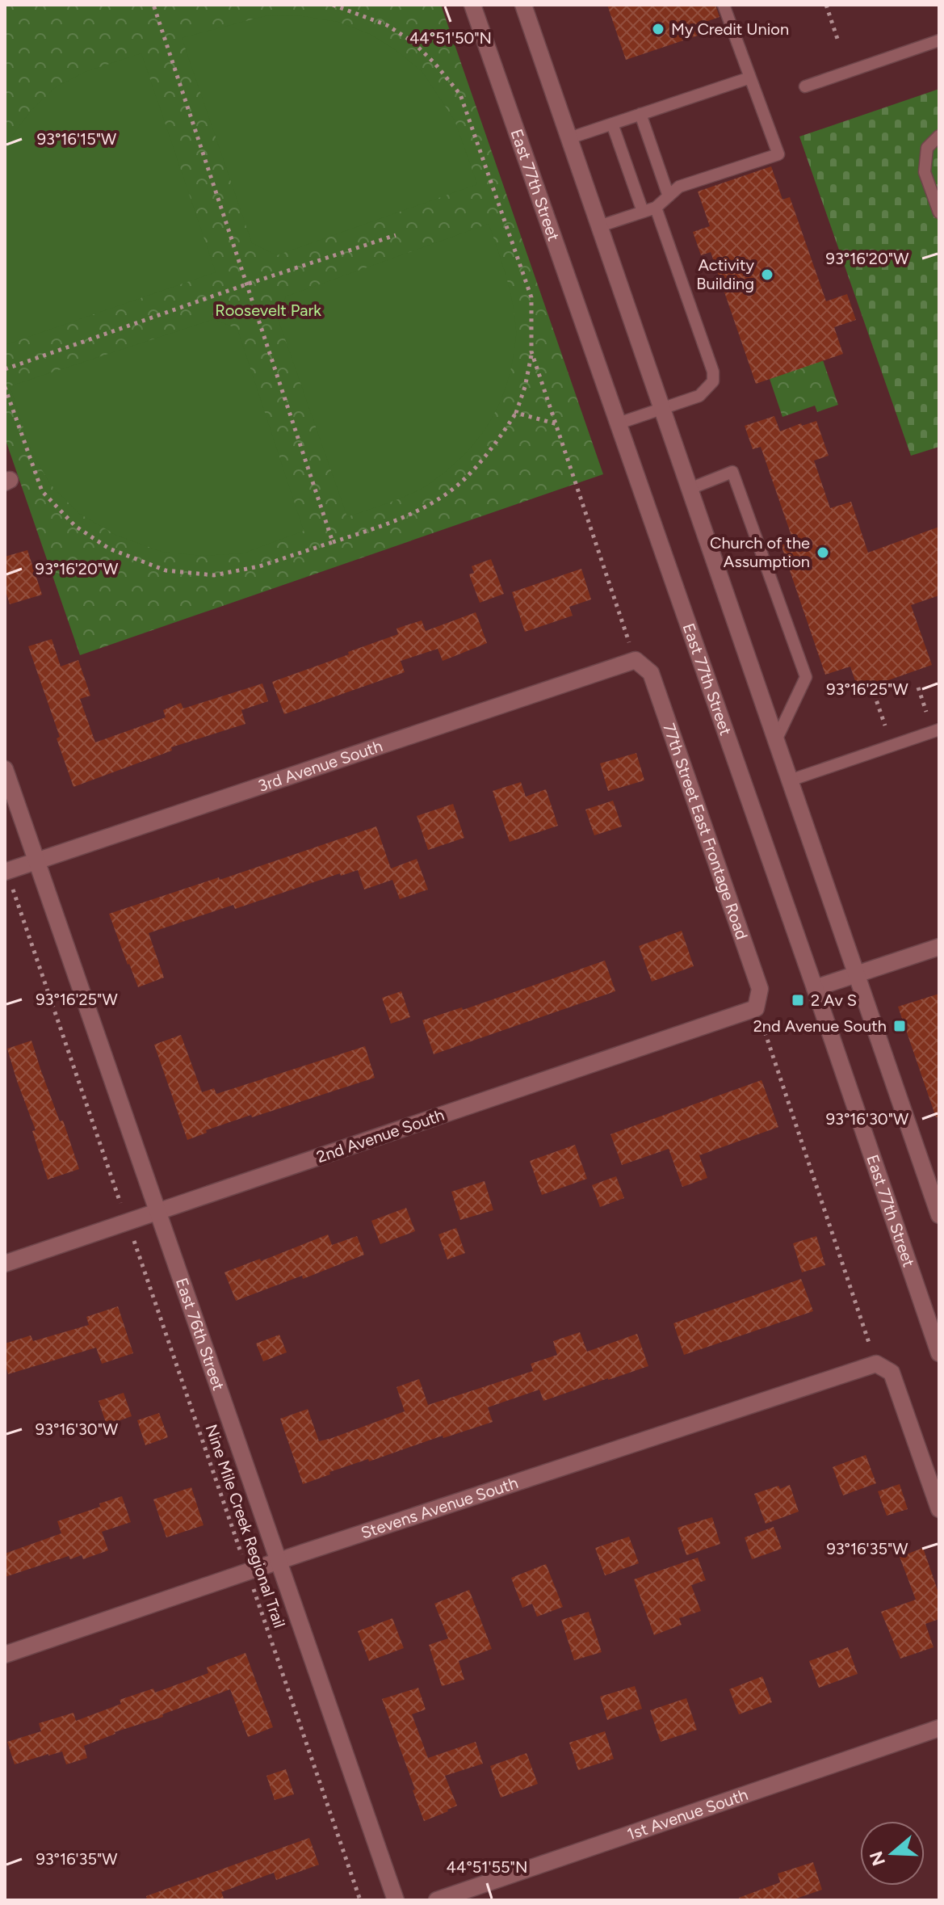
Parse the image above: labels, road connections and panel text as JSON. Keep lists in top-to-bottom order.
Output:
{
  "streets": {
    "street": [
      "East 77th Street",
      "3rd Avenue South",
      "77th Street East Frontage Road",
      "2nd Avenue South",
      "East 76th Street",
      "Stevens Avenue South",
      "1st Avenue South"
    ],
    "path": ["Nine Mile Creek Regional Trail"]
  },
  "crossings": [
    ["3rd Avenue South", "77th Street East Frontage Road"],
    ["3rd Avenue South", "East 76th Street"],
    ["3rd Avenue South", "Nine Mile Creek Regional Trail"],
    ["77th Street East Frontage Road", "2nd Avenue South"],
    ["2nd Avenue South", "East 76th Street"],
    ["2nd Avenue South", "Nine Mile Creek Regional Trail"],
    ["East 76th Street", "Stevens Avenue South"],
    ["Stevens Avenue South", "Nine Mile Creek Regional Trail"]
  ],
  "parks": ["Roosevelt Park"],
  "places": {
    "other": ["My Credit Union", "Activity Building", "Church of the Assumption"],
    "transit": ["2 Av S", "2nd Avenue South"]
  },
  "north": "left",
  "coordinates": [
    "44°51'50\"N",
    "93°16'15\"W",
    "93°16'20\"W",
    "93°16'25\"W",
    "93°16'30\"W",
    "93°16'35\"W",
    "44°51'55\"N"
  ]
}
